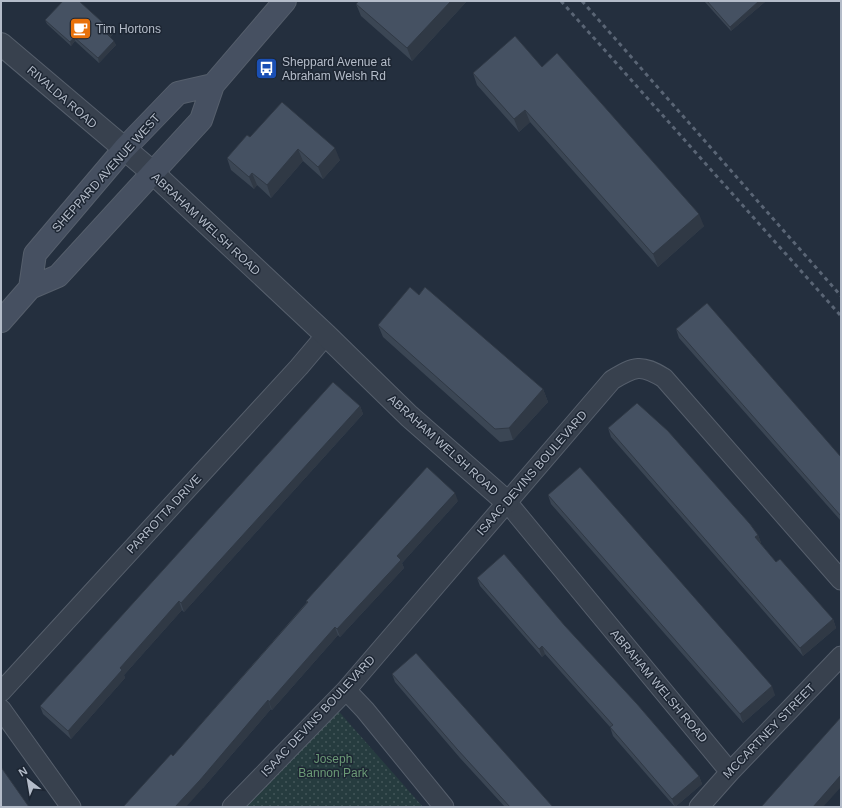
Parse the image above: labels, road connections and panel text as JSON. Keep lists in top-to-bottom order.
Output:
{
  "streets": {
    "main road": ["SHEPPARD AVENUE WEST"],
    "street": [
      "RIVALDA ROAD",
      "ABRAHAM WELSH ROAD",
      "ISAAC DEVINS BOULEVARD",
      "PARROTTA DRIVE",
      "MCCARTNEY STREET"
    ]
  },
  "crossings": [
    ["RIVALDA ROAD", "SHEPPARD AVENUE WEST"],
    ["RIVALDA ROAD", "ABRAHAM WELSH ROAD"],
    ["SHEPPARD AVENUE WEST", "ABRAHAM WELSH ROAD"],
    ["ABRAHAM WELSH ROAD", "ISAAC DEVINS BOULEVARD"],
    ["ABRAHAM WELSH ROAD", "PARROTTA DRIVE"],
    ["ABRAHAM WELSH ROAD", "MCCARTNEY STREET"]
  ],
  "parks": ["Joseph Bannon Park"],
  "places": {
    "cafe": ["Tim Hortons"],
    "bus stop": ["Sheppard Avenue at Abraham Welsh Rd"]
  },
  "north": "top left"
}
